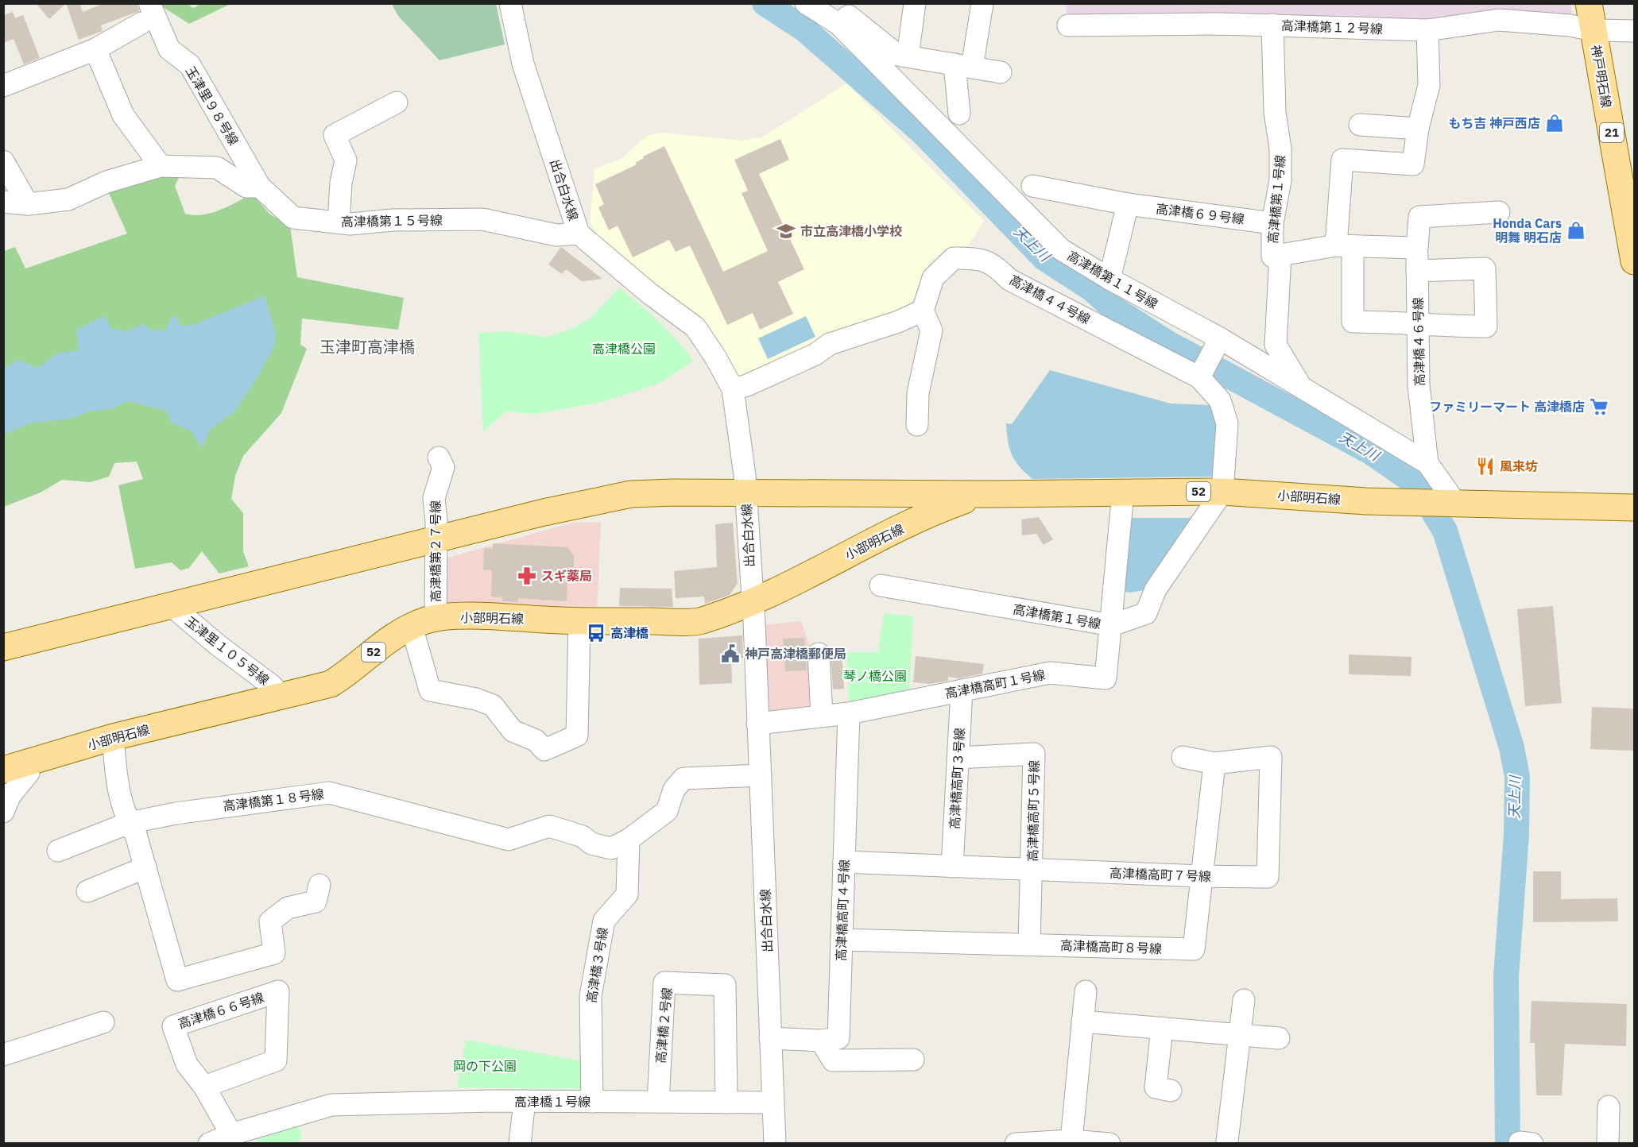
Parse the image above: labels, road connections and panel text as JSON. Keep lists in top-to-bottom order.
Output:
{
  "streets": {
    "main road": [
      "神戸明石線",
      "21",
      "52",
      "小部明石線"
    ],
    "street": [
      "高津橋第１２号線",
      "玉津里９８号線",
      "出合白水線",
      "高津橋第１号線",
      "高津橋６９号線",
      "高津橋第１５号線",
      "高津橋第１１号線",
      "高津橋４４号線",
      "高津橋４６号線",
      "高津橋第２７号線",
      "玉津里１０５号線",
      "高津橋高町１号線",
      "高津橋高町３号線",
      "高津橋第１８号線",
      "高津橋高町５号線",
      "高津橋高町７号線",
      "高津橋高町４号線",
      "高津橋高町８号線",
      "高津橋３号線",
      "高津橋６６号線",
      "高津橋２号線",
      "高津橋１号線"
    ]
  },
  "crossings": [
    ["高津橋第１２号線", "神戸明石線"],
    ["高津橋第１２号線", "高津橋第１号線"],
    ["玉津里９８号線", "高津橋第１５号線"],
    ["出合白水線", "高津橋第１５号線"],
    ["出合白水線", "小部明石線"],
    ["出合白水線", "高津橋高町１号線"],
    ["出合白水線", "高津橋第１８号線"],
    ["出合白水線", "高津橋高町４号線"],
    ["出合白水線", "高津橋１号線"],
    ["高津橋第１号線", "高津橋６９号線"],
    ["高津橋第１号線", "高津橋第１１号線"],
    ["高津橋第１号線", "高津橋４４号線"],
    ["高津橋第１号線", "小部明石線"],
    ["高津橋第１号線", "高津橋高町１号線"],
    ["高津橋第１１号線", "高津橋４６号線"],
    ["高津橋第１１号線", "小部明石線"],
    ["高津橋４４号線", "小部明石線"],
    ["小部明石線", "高津橋第２７号線"],
    ["小部明石線", "玉津里１０５号線"],
    ["小部明石線", "高津橋高町１号線"],
    ["高津橋高町１号線", "高津橋高町３号線"],
    ["高津橋高町１号線", "高津橋高町４号線"],
    ["高津橋高町３号線", "高津橋高町５号線"],
    ["高津橋高町３号線", "高津橋高町７号線"],
    ["高津橋第１８号線", "高津橋３号線"],
    ["高津橋高町５号線", "高津橋高町７号線"],
    ["高津橋高町５号線", "高津橋高町８号線"],
    ["高津橋高町７号線", "高津橋高町４号線"],
    ["高津橋高町７号線", "高津橋高町８号線"],
    ["高津橋高町４号線", "高津橋高町８号線"],
    ["高津橋３号線", "高津橋１号線"],
    ["高津橋６６号線", "高津橋１号線"],
    ["高津橋２号線", "高津橋１号線"]
  ],
  "districts": ["玉津町高津橋"],
  "water": ["天上川"],
  "parks": ["高津橋公園", "琴ノ橋公園", "岡の下公園"],
  "places": {
    "shop": ["もち吉 神戸西店", "Honda Cars 明舞 明石店"],
    "school or university": ["市立高津橋小学校"],
    "supermarket": ["ファミリーマート 高津橋店"],
    "restaurant": ["風来坊"],
    "pharmacy": ["スギ薬局"],
    "bus stop": ["高津橋"],
    "public building": ["神戸高津橋郵便局"]
  }
}
